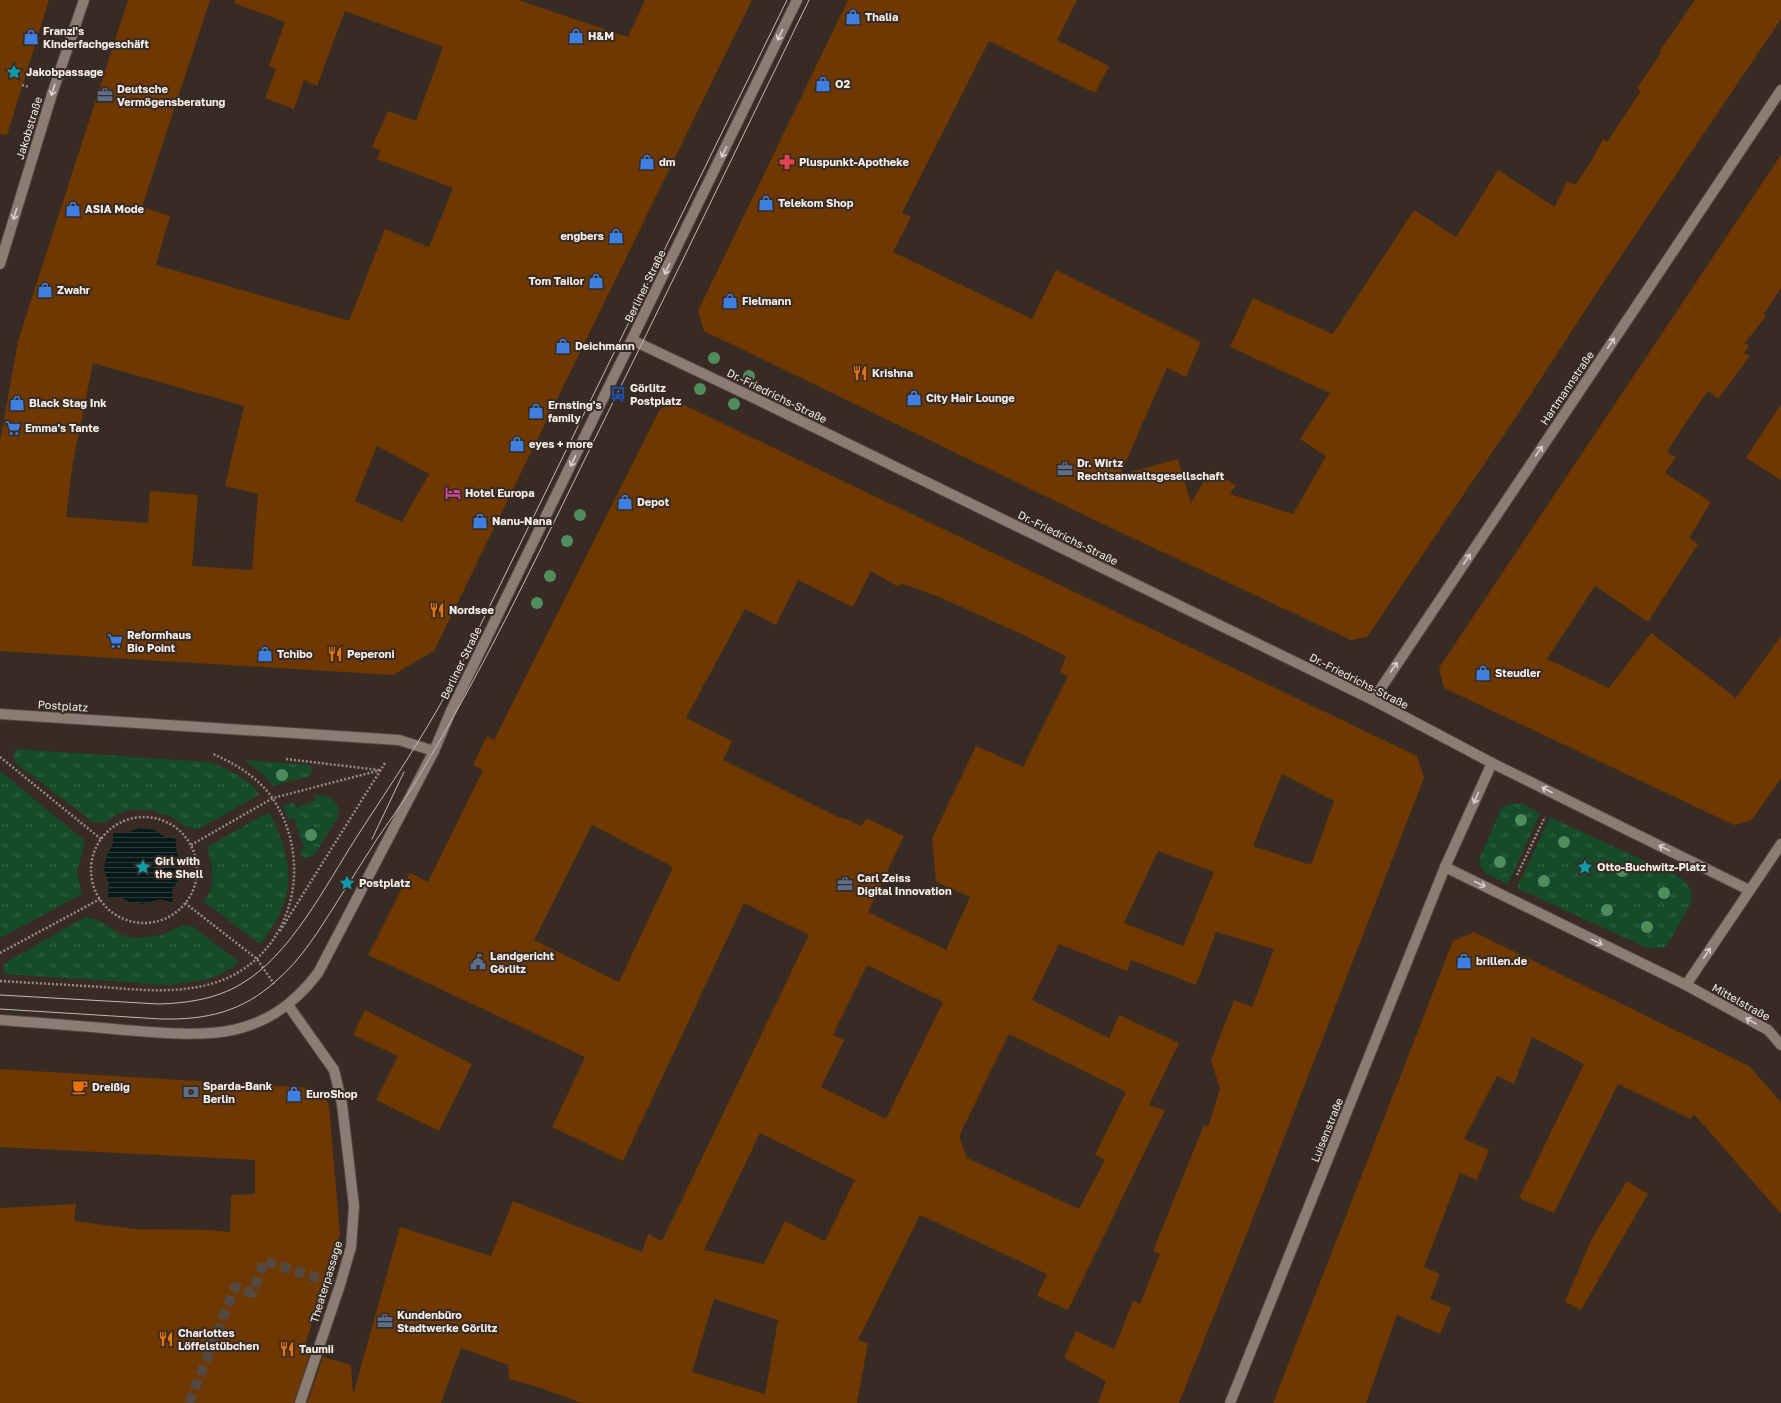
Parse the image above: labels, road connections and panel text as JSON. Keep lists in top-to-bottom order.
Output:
{
  "streets": {
    "street": [
      "Jakobstraße",
      "Berliner Straße",
      "Hartmannstraße",
      "Dr.-Friedrichs-Straße",
      "Postplatz",
      "Mittelstraße",
      "Luisenstraße",
      "Theaterpassage"
    ]
  },
  "crossings": [
    ["Berliner Straße", "Dr.-Friedrichs-Straße"],
    ["Berliner Straße", "Postplatz"],
    ["Hartmannstraße", "Dr.-Friedrichs-Straße"]
  ],
  "one_way": [
    "Jakobstraße",
    "Berliner Straße",
    "Hartmannstraße",
    "Mittelstraße"
  ],
  "places": {
    "shop": [
      "Thalia",
      "H&M",
      "Franzi's Kinderfachgeschäft",
      "O2",
      "dm",
      "Telekom Shop",
      "ASIA Mode",
      "engbers",
      "Tom Tailor",
      "Zwahr",
      "Fielmann",
      "Deichmann",
      "City Hair Lounge",
      "Black Stag Ink",
      "Ernsting's family",
      "eyes + more",
      "Depot",
      "Nanu-Nana",
      "Tchibo",
      "Steudler",
      "brillen.de",
      "EuroShop"
    ],
    "place": [
      "Jakobpassage",
      "Girl with the Shell",
      "Otto-Buchwitz-Platz",
      "Postplatz"
    ],
    "office": [
      "Deutsche Vermögensberatung",
      "Dr. Wirtz Rechtsanwaltsgesellschaft",
      "Carl Zeiss Digital Innovation",
      "Kundenbüro Stadtwerke Görlitz"
    ],
    "pharmacy": ["Pluspunkt-Apotheke"],
    "restaurant": [
      "Krishna",
      "Nordsee",
      "Peperoni",
      "Charlottes Löffelstübchen",
      "Taumii"
    ],
    "bus stop": ["Görlitz Postplatz"],
    "supermarket": ["Emma's Tante", "Reformhaus Bio Point"],
    "hotel": ["Hotel Europa"],
    "public building": ["Landgericht Görlitz"],
    "cafe": ["Dreißig"],
    "bank": ["Sparda-Bank Berlin"]
  }
}
